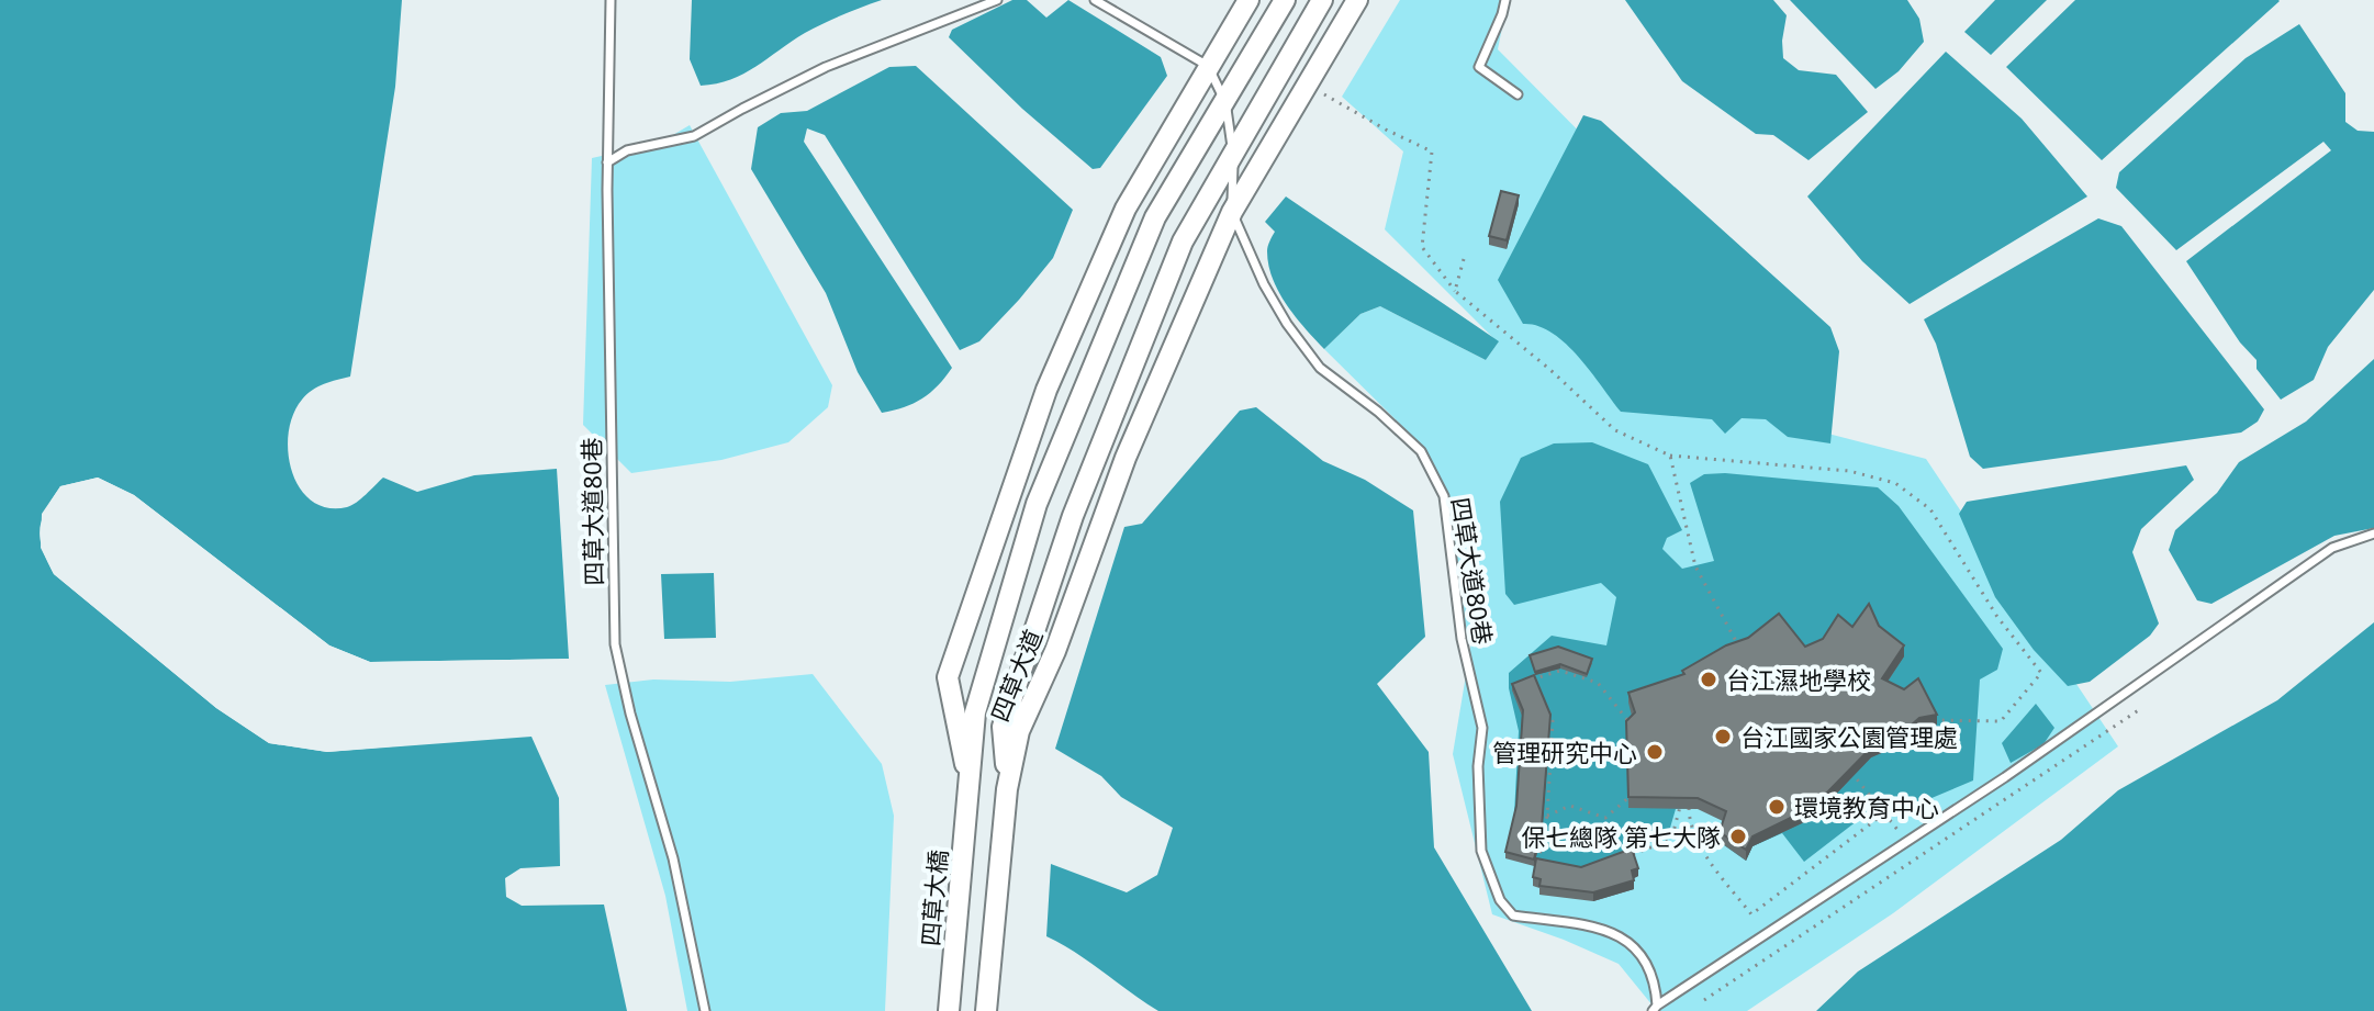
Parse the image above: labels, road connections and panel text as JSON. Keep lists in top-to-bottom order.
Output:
{
  "streets": {
    "street": ["四草大道", "四草大橋"],
    "lane": ["四草大道80巷"]
  },
  "crossings": [
    ["四草大道80巷", "四草大道"],
    ["四草大道", "四草大橋"]
  ],
  "places": [
    "台江濕地學校",
    "台江國家公園管理處",
    "管理研究中心",
    "環境教育中心",
    "保七總隊 第七大隊"
  ]
}
